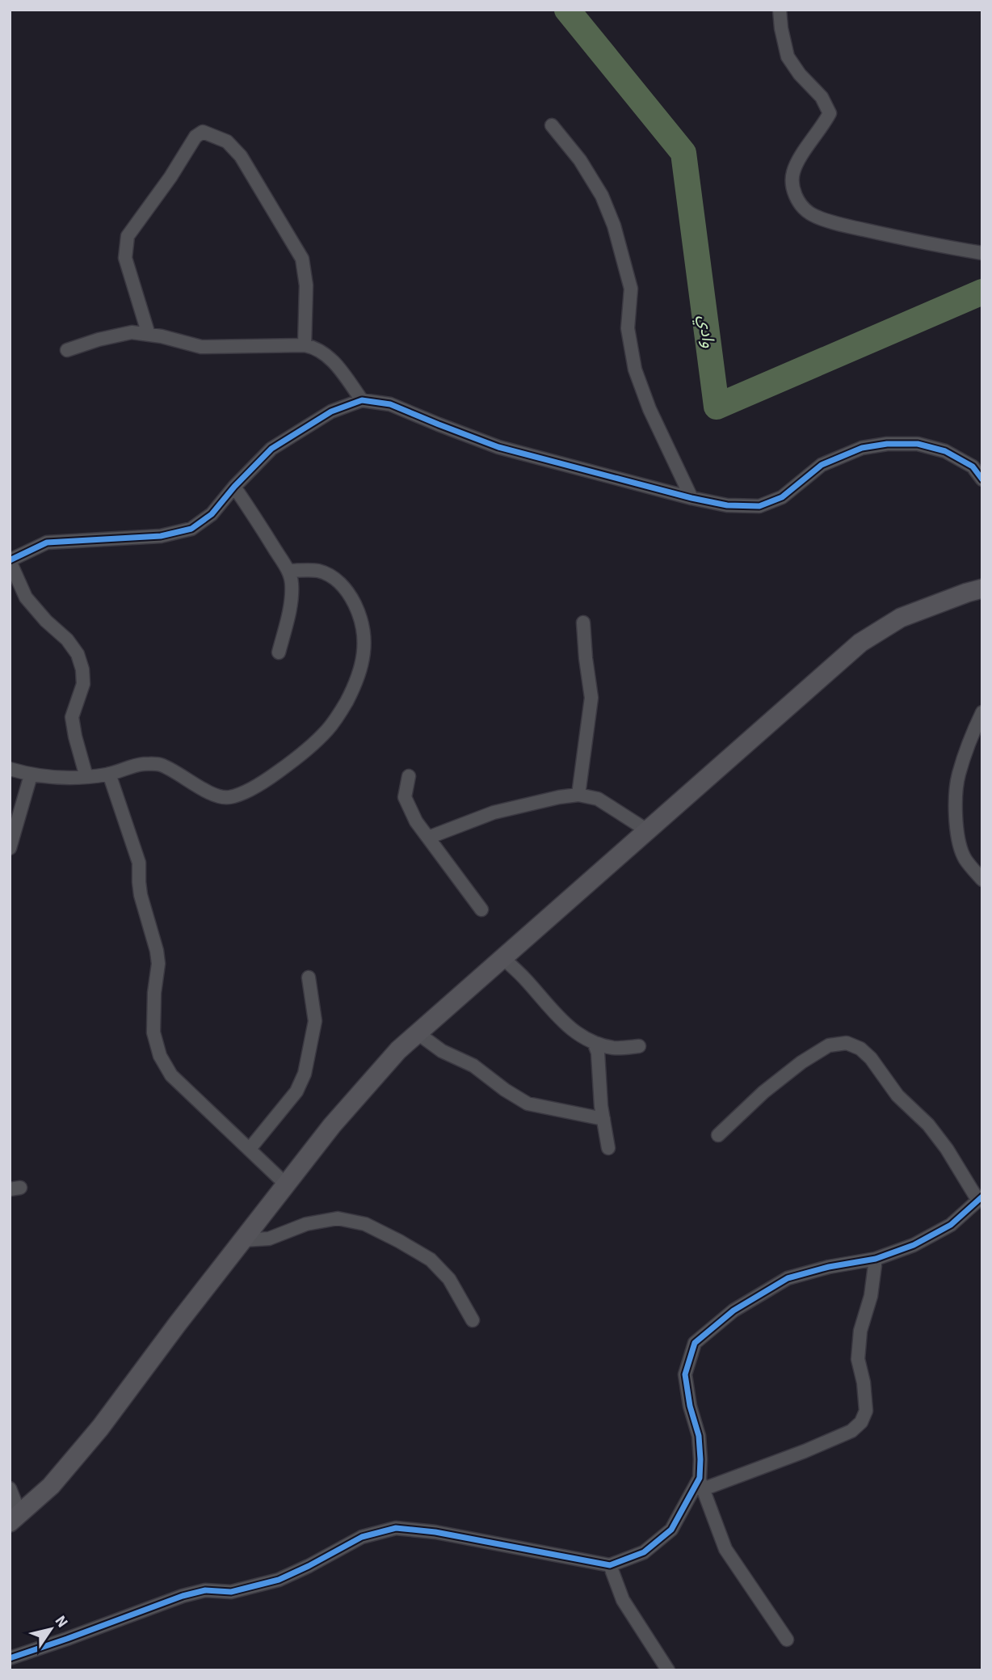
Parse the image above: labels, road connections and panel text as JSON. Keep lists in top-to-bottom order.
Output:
{
  "water": ["وادي"],
  "north": "top right"
}
